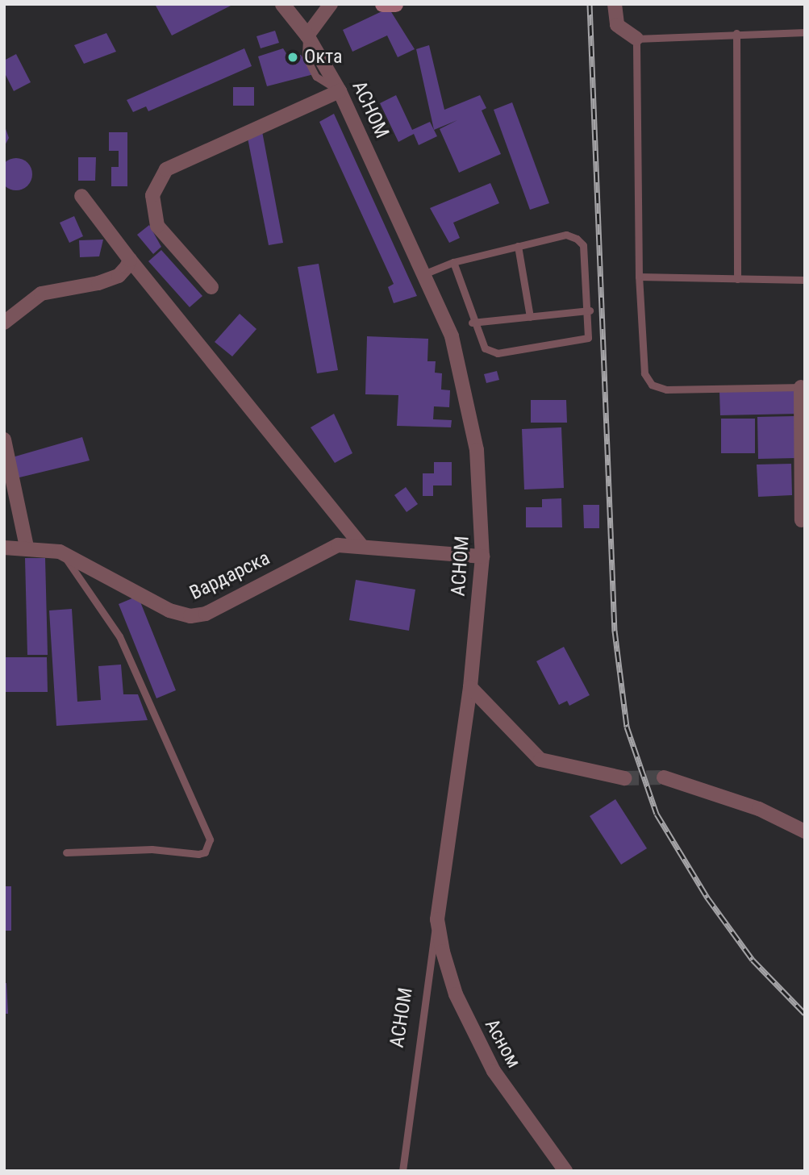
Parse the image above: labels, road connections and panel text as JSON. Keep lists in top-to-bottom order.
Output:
{
  "streets": {
    "street": ["АСНОМ", "Вардарска", "Асном"]
  },
  "crossings": [
    ["АСНОМ", "Вардарска"],
    ["АСНОМ", "Асном"]
  ],
  "places": ["Окта"]
}
